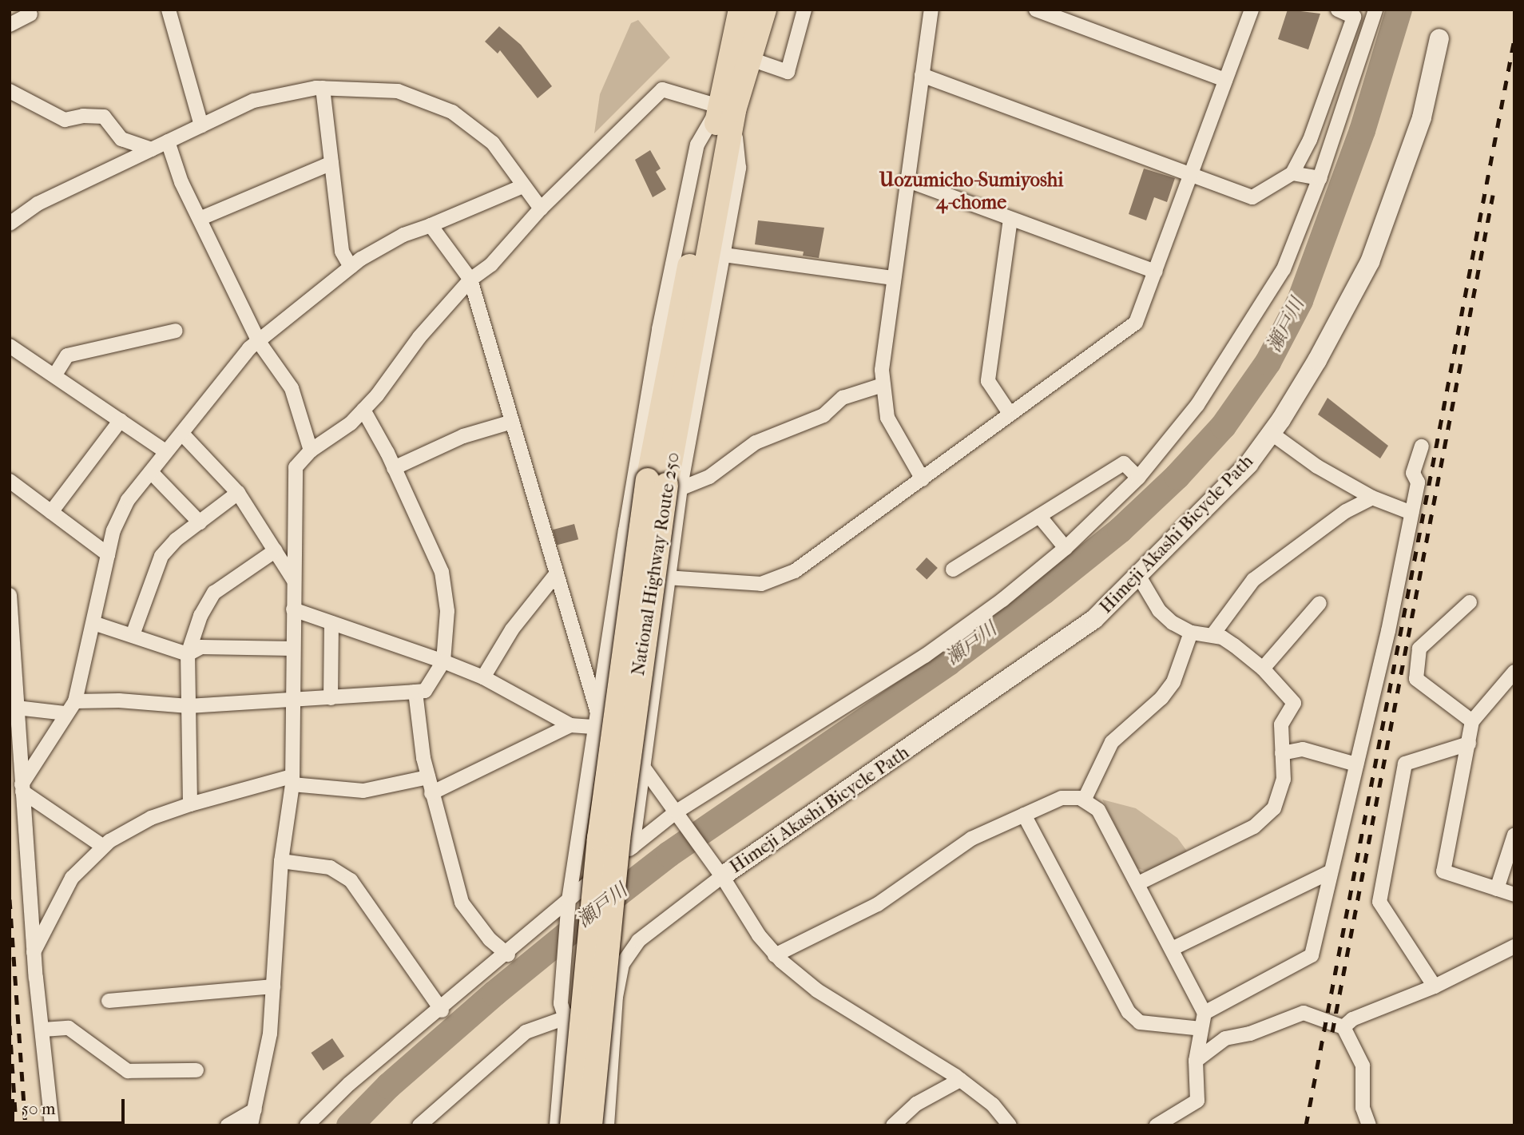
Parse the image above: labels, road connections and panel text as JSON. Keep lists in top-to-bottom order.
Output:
{
  "streets": {
    "highway": ["National Highway Route 250"],
    "main road": ["Himeji Akashi Bicycle Path"]
  },
  "districts": ["Uozumicho-Sumiyoshi 4-chome"],
  "water": ["瀬戸川"],
  "scale_bar": "50 m"
}
